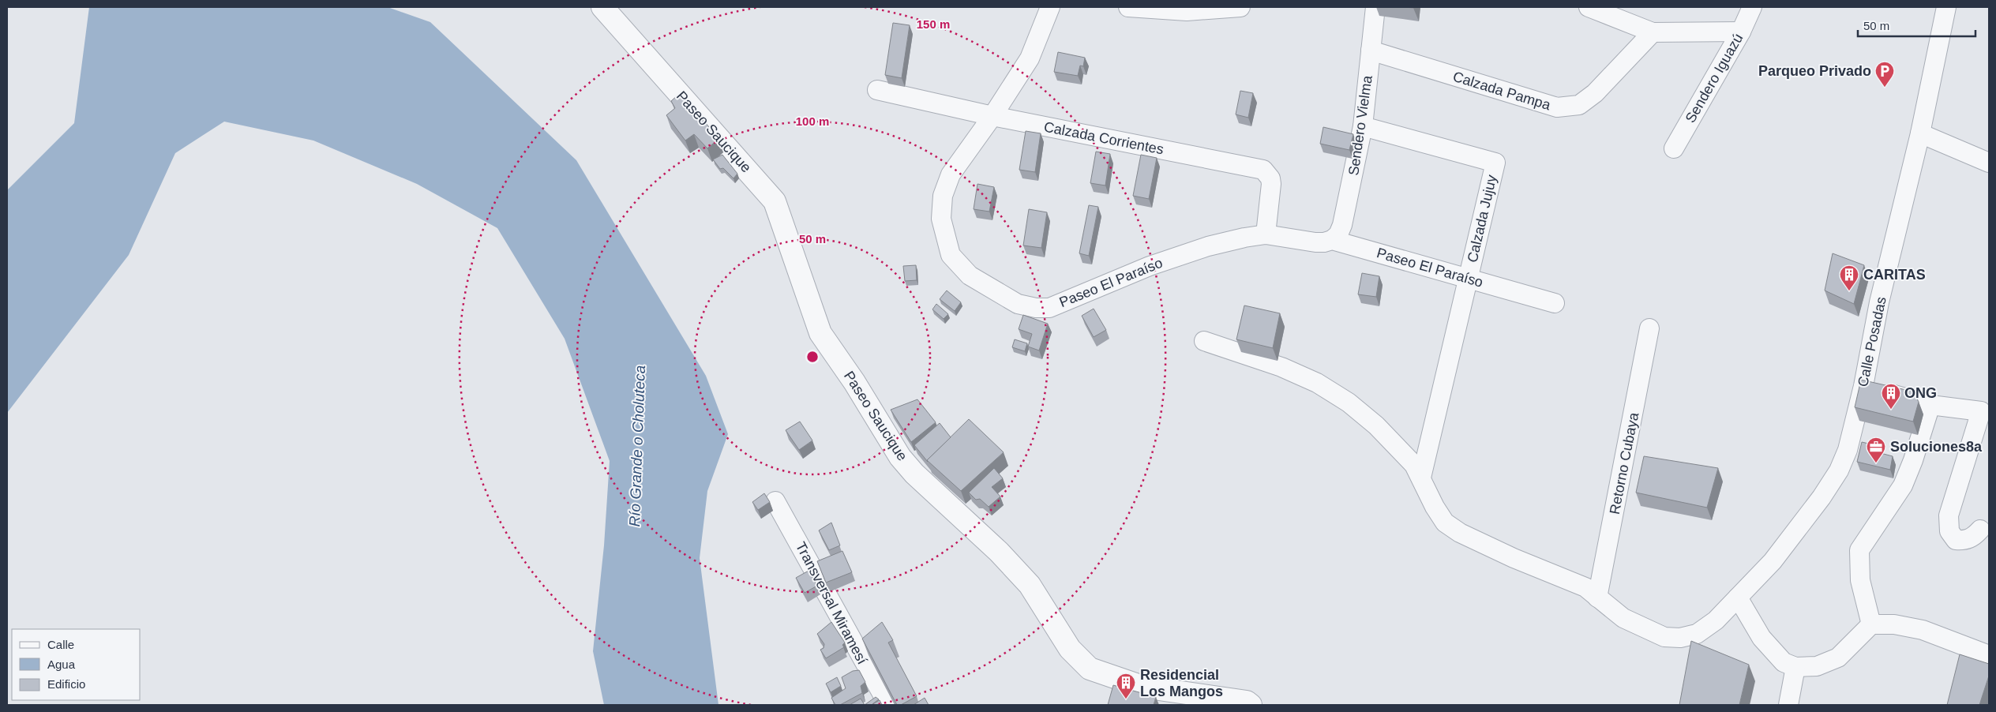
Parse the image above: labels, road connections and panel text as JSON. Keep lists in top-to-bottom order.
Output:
{
  "streets": {
    "street": [
      "Sendero Iguazú",
      "Calzada Pampa",
      "Sendero Vielma",
      "Paseo Saucique",
      "Calzada Corrientes",
      "Calzada Jujuy",
      "Paseo El Paraíso",
      "Calle Posadas",
      "Retorno Cubaya",
      "Transversal Miramesí"
    ]
  },
  "crossings": [
    ["Calzada Pampa", "Sendero Vielma"],
    ["Sendero Vielma", "Calzada Jujuy"],
    ["Sendero Vielma", "Paseo El Paraíso"],
    ["Calzada Corrientes", "Paseo El Paraíso"],
    ["Calzada Jujuy", "Paseo El Paraíso"],
    ["Calzada Jujuy", "Calle Posadas"],
    ["Calle Posadas", "Retorno Cubaya"]
  ],
  "water": ["Río Grande o Choluteca"],
  "places": {
    "parking": ["Parqueo Privado"],
    "building": ["CARITAS", "ONG", "Residencial Los Mangos"],
    "office": ["Soluciones8a"]
  },
  "legend": ["Calle", "Agua", "Edificio"],
  "scale_bar": "50 m",
  "rings": ["150 m", "100 m", "50 m"]
}
